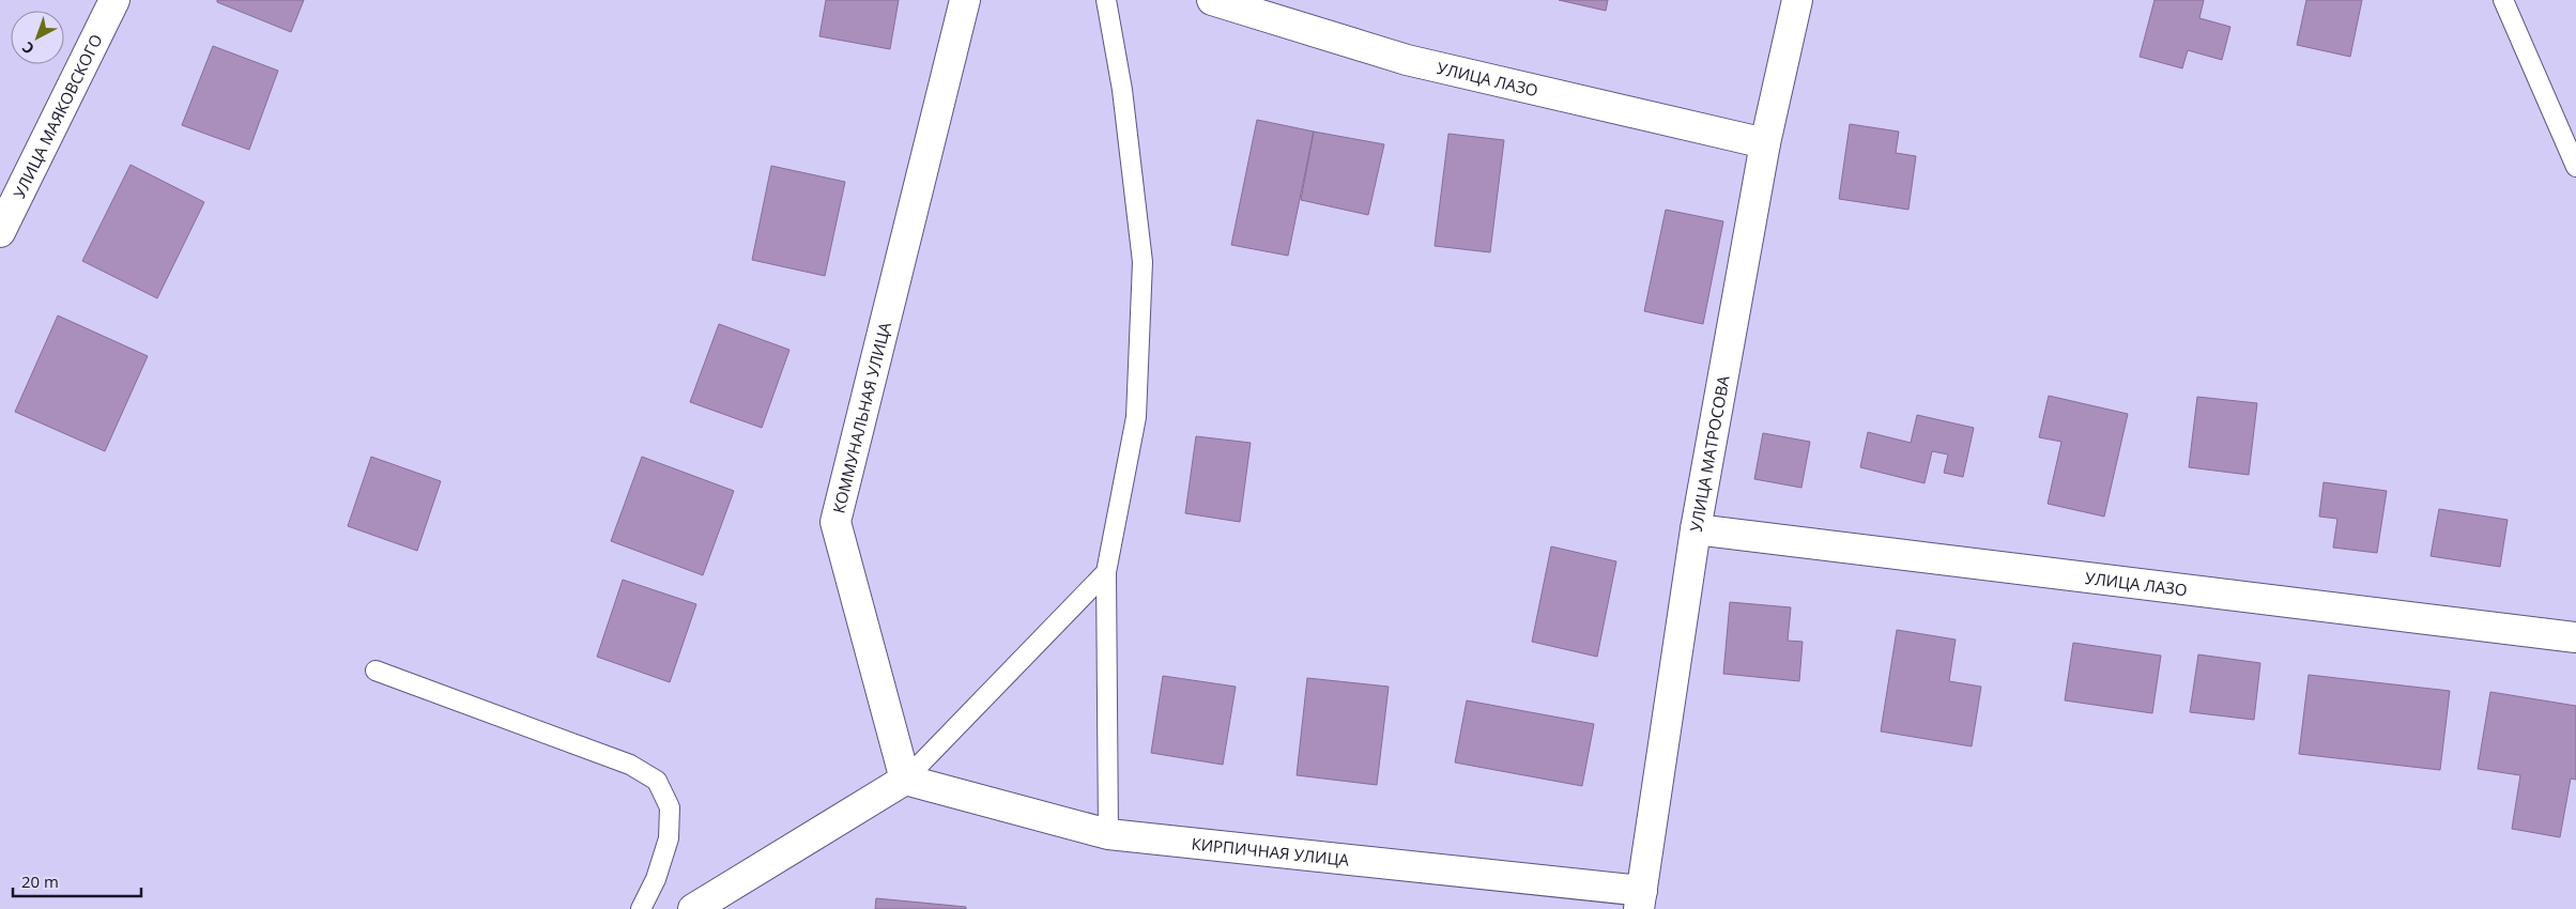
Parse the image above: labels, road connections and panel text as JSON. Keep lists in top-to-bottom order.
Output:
{
  "streets": {
    "street": [
      "УЛИЦА ЛАЗО",
      "УЛИЦА МАЯКОВСКОГО",
      "КОММУНАЛЬНАЯ УЛИЦА",
      "УЛИЦА МАТРОСОВА",
      "КИРПИЧНАЯ УЛИЦА"
    ]
  },
  "crossings": [
    ["УЛИЦА ЛАЗО", "УЛИЦА МАТРОСОВА"],
    ["КОММУНАЛЬНАЯ УЛИЦА", "КИРПИЧНАЯ УЛИЦА"],
    ["УЛИЦА МАТРОСОВА", "КИРПИЧНАЯ УЛИЦА"]
  ],
  "scale_bar": "20 m",
  "north": "bottom left"
}
